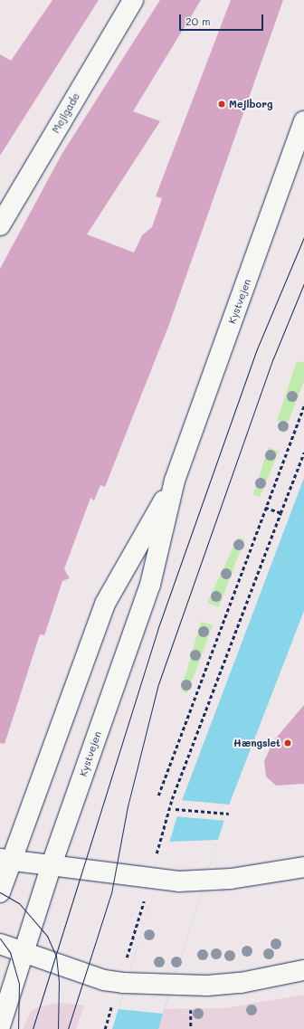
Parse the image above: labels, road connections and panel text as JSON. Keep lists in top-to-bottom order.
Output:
{
  "streets": {
    "street": ["Mejlgade", "Kystvejen"]
  },
  "places": ["Mejlborg", "Hængslet"],
  "scale_bar": "20 m"
}
